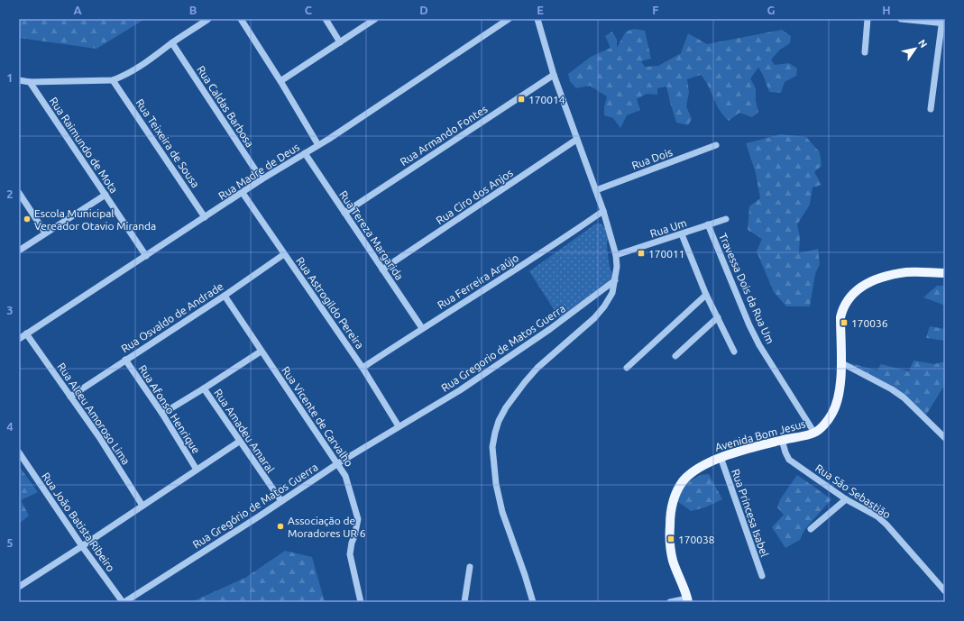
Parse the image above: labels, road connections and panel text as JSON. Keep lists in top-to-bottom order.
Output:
{
  "streets": {
    "main road": ["Avenida Bom Jesus"],
    "street": [
      "Rua Caldas Barbosa",
      "Rua Armando Fontes",
      "Rua Teixeira de Sousa",
      "Rua Raimundo de Mota",
      "Rua Dois",
      "Rua Madre de Deus",
      "Rua Ciro dos Anjos",
      "Rua Um",
      "Rua Tereza Margarida",
      "Rua Ferreira Araújo",
      "Travessa Dois da Rua Um",
      "Rua Astrogildo Pereira",
      "Rua Osvaldo de Andrade",
      "Rua Gregorio de Matos Guerra",
      "Rua Afonso Henrique",
      "Rua Alceu Amoroso Lima",
      "Rua Vicente de Carvalho",
      "Rua Amadeu Amaral",
      "Rua São Sebastião",
      "Rua Gregório de Matos Guerra",
      "Rua Princesa Isabel",
      "Rua João Batista Ribeiro"
    ]
  },
  "crossings": [
    ["Rua Caldas Barbosa", "Rua Madre de Deus"],
    ["Rua Armando Fontes", "Rua Tereza Margarida"],
    ["Rua Teixeira de Sousa", "Rua Madre de Deus"],
    ["Rua Raimundo de Mota", "Rua Madre de Deus"],
    ["Rua Madre de Deus", "Rua Tereza Margarida"],
    ["Rua Madre de Deus", "Rua Astrogildo Pereira"],
    ["Rua Madre de Deus", "Rua Alceu Amoroso Lima"],
    ["Rua Ciro dos Anjos", "Rua Tereza Margarida"],
    ["Rua Um", "Travessa Dois da Rua Um"],
    ["Rua Tereza Margarida", "Rua Ferreira Araújo"],
    ["Rua Ferreira Araújo", "Rua Astrogildo Pereira"],
    ["Travessa Dois da Rua Um", "Avenida Bom Jesus"],
    ["Rua Astrogildo Pereira", "Rua Osvaldo de Andrade"],
    ["Rua Astrogildo Pereira", "Rua Gregorio de Matos Guerra"],
    ["Rua Astrogildo Pereira", "Rua Gregório de Matos Guerra"],
    ["Rua Osvaldo de Andrade", "Rua Afonso Henrique"],
    ["Rua Osvaldo de Andrade", "Rua Alceu Amoroso Lima"],
    ["Rua Osvaldo de Andrade", "Rua Vicente de Carvalho"],
    ["Rua Gregorio de Matos Guerra", "Rua Gregório de Matos Guerra"],
    ["Rua Vicente de Carvalho", "Rua Gregório de Matos Guerra"],
    ["Rua Amadeu Amaral", "Rua Gregório de Matos Guerra"],
    ["Avenida Bom Jesus", "Rua São Sebastião"],
    ["Avenida Bom Jesus", "Rua Princesa Isabel"],
    ["Rua Gregório de Matos Guerra", "Rua João Batista Ribeiro"]
  ],
  "places": {
    "transit": [
      "170014",
      "170011",
      "170036",
      "170038"
    ],
    "other": ["Escola Municipal Vereador Otavio Miranda", "Associação de Moradores UR 6"]
  },
  "north": "top right",
  "grid": {
    "columns": [
      "A",
      "B",
      "C",
      "D",
      "E",
      "F",
      "G",
      "H"
    ],
    "rows": [
      "1",
      "2",
      "3",
      "4",
      "5"
    ]
  }
}
